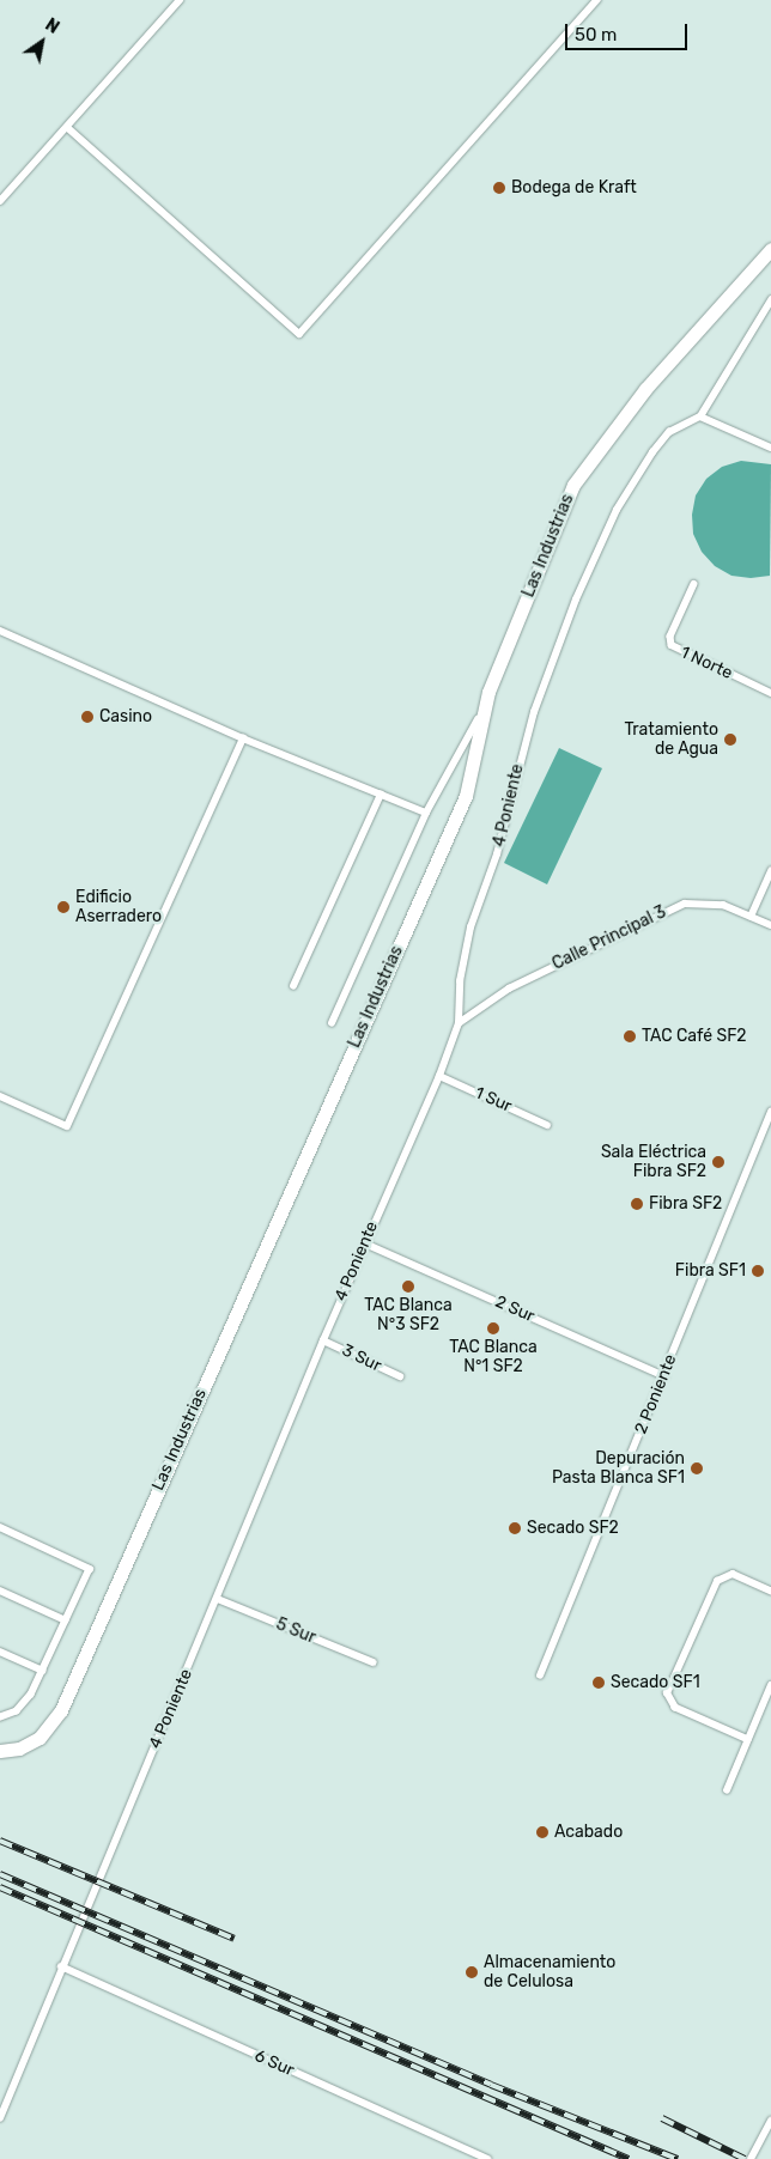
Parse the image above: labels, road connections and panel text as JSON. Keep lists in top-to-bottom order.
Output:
{
  "streets": {
    "street": ["Las Industrias"],
    "lane": [
      "1 Norte",
      "4 Poniente",
      "Calle Principal 3",
      "1 Sur",
      "2 Sur",
      "3 Sur",
      "2 Poniente",
      "5 Sur",
      "6 Sur"
    ]
  },
  "crossings": [
    ["4 Poniente", "Calle Principal 3"],
    ["4 Poniente", "1 Sur"],
    ["4 Poniente", "2 Sur"],
    ["4 Poniente", "3 Sur"],
    ["4 Poniente", "5 Sur"],
    ["4 Poniente", "6 Sur"],
    ["2 Sur", "2 Poniente"]
  ],
  "places": [
    "Bodega de Kraft",
    "Casino",
    "Tratamiento de Agua",
    "Edificio Aserradero",
    "TAC Café SF2",
    "Sala Eléctrica Fibra SF2",
    "Fibra SF2",
    "Fibra SF1",
    "TAC Blanca N°3 SF2",
    "TAC Blanca N°1 SF2",
    "Depuración Pasta Blanca SF1",
    "Secado SF2",
    "Secado SF1",
    "Acabado",
    "Almacenamiento de Celulosa"
  ],
  "scale_bar": "50 m",
  "north": "top right"
}
